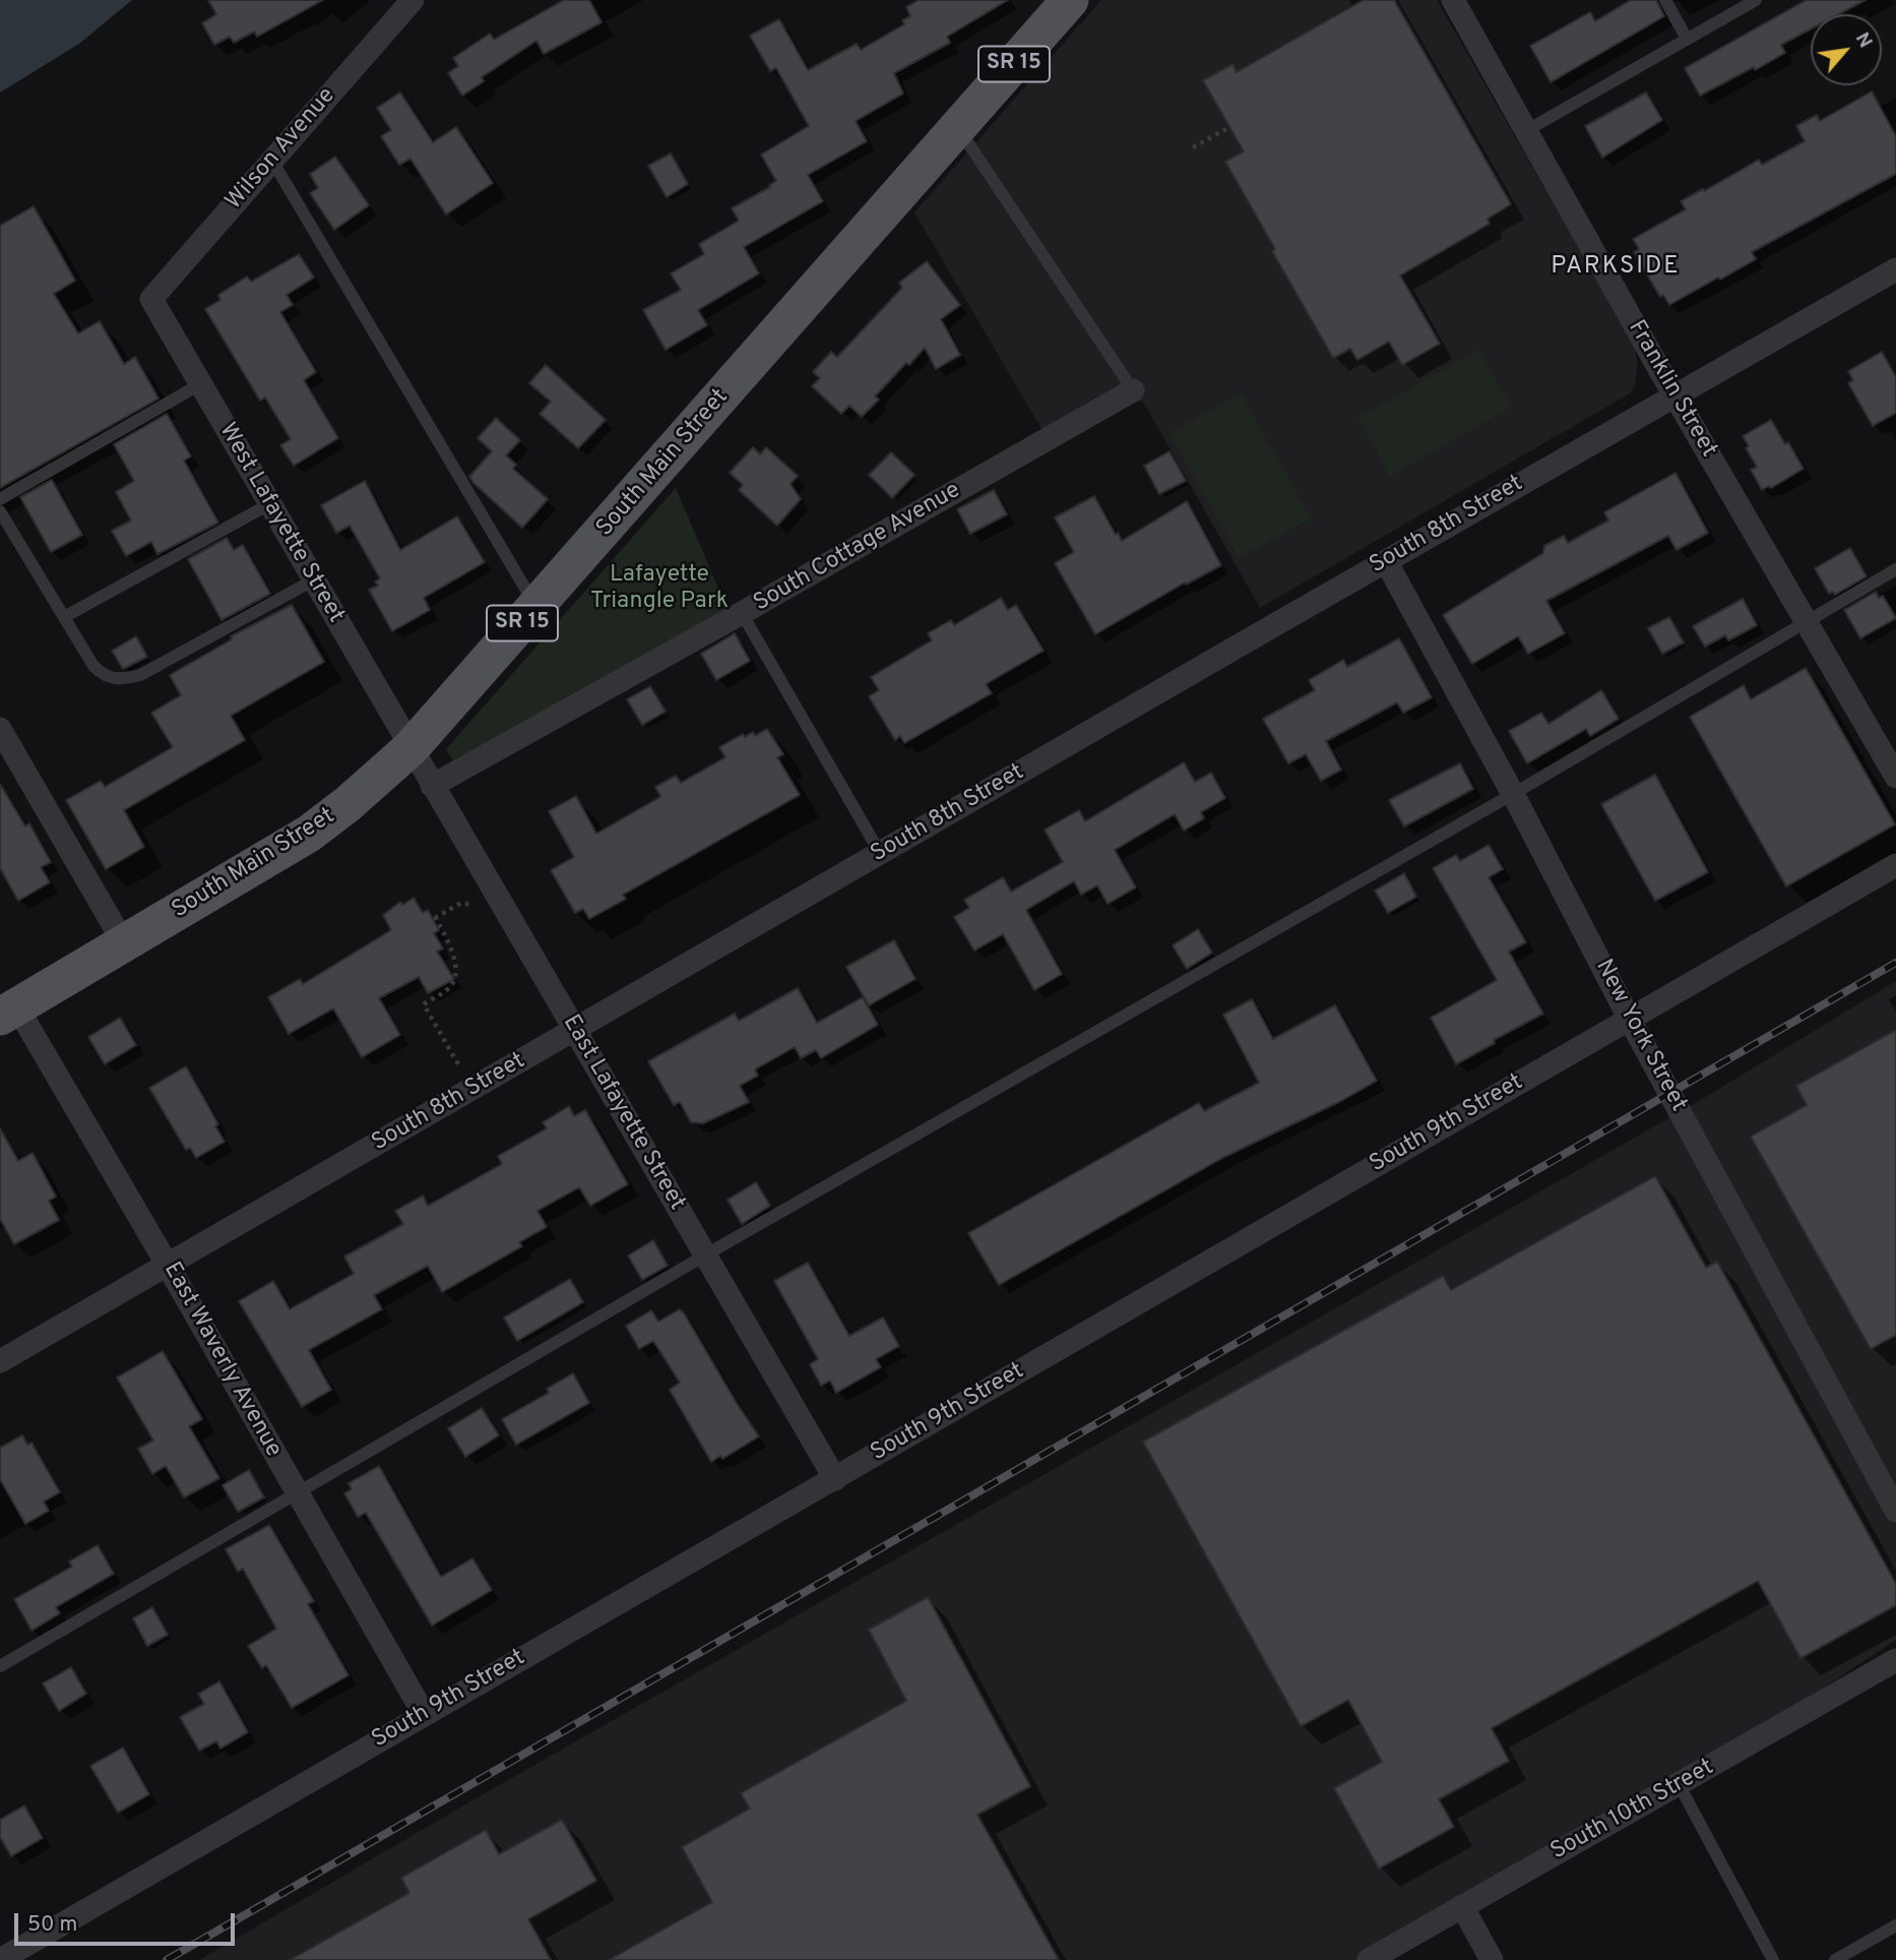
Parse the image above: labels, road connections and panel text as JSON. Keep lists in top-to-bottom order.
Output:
{
  "streets": {
    "main road": ["SR 15", "South Main Street"],
    "street": [
      "Wilson Avenue",
      "Franklin Street",
      "West Lafayette Street",
      "South 8th Street",
      "South Cottage Avenue",
      "New York Street",
      "East Lafayette Street",
      "South 9th Street",
      "East Waverly Avenue",
      "South 10th Street"
    ]
  },
  "crossings": [
    ["Wilson Avenue", "West Lafayette Street"],
    ["Franklin Street", "South 8th Street"],
    ["South Main Street", "West Lafayette Street"],
    ["South Main Street", "East Lafayette Street"],
    ["South Main Street", "East Waverly Avenue"],
    ["West Lafayette Street", "East Lafayette Street"],
    ["South 8th Street", "New York Street"],
    ["South 8th Street", "East Lafayette Street"],
    ["South 8th Street", "East Waverly Avenue"],
    ["South Cottage Avenue", "East Lafayette Street"],
    ["New York Street", "South 9th Street"],
    ["East Lafayette Street", "South 9th Street"],
    ["South 9th Street", "East Waverly Avenue"]
  ],
  "districts": ["PARKSIDE"],
  "parks": ["Lafayette Triangle Park"],
  "scale_bar": "50 m",
  "north": "top right"
}
